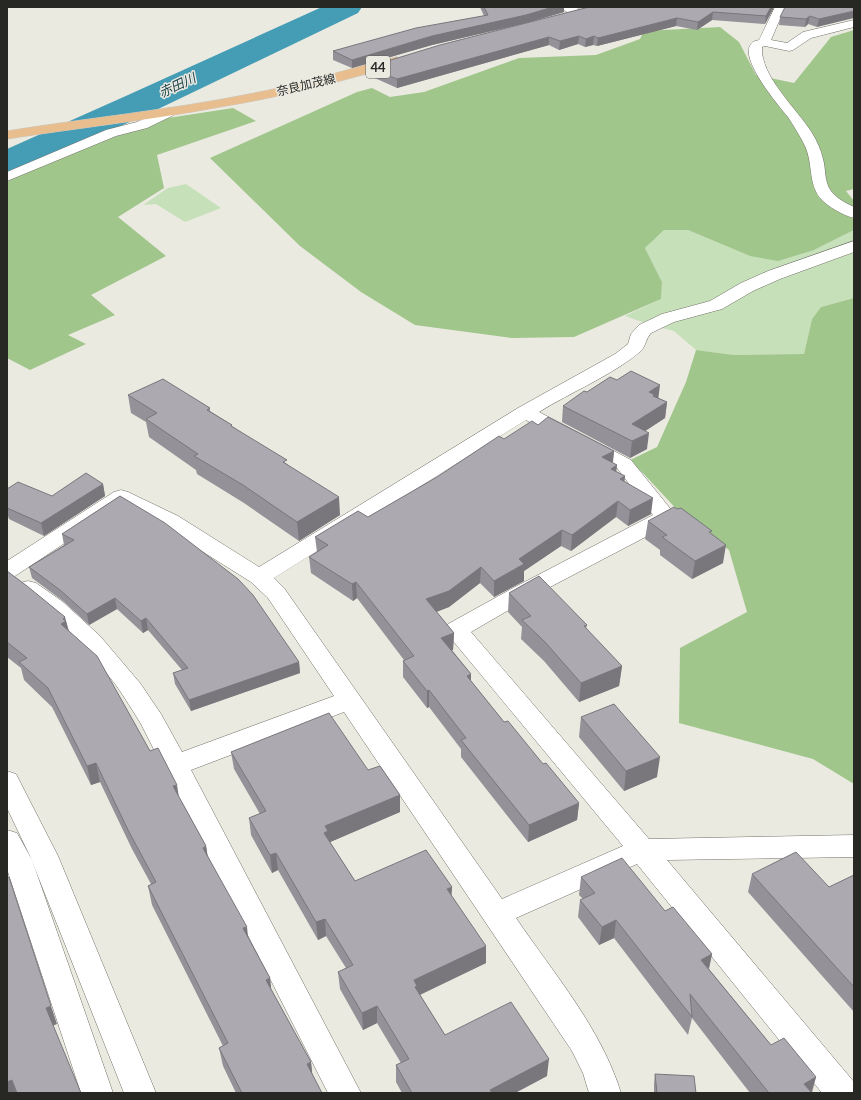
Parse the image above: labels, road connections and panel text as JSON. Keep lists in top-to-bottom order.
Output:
{
  "streets": {
    "main road": ["44", "奈良加茂線"]
  },
  "water": ["赤田川"]
}
